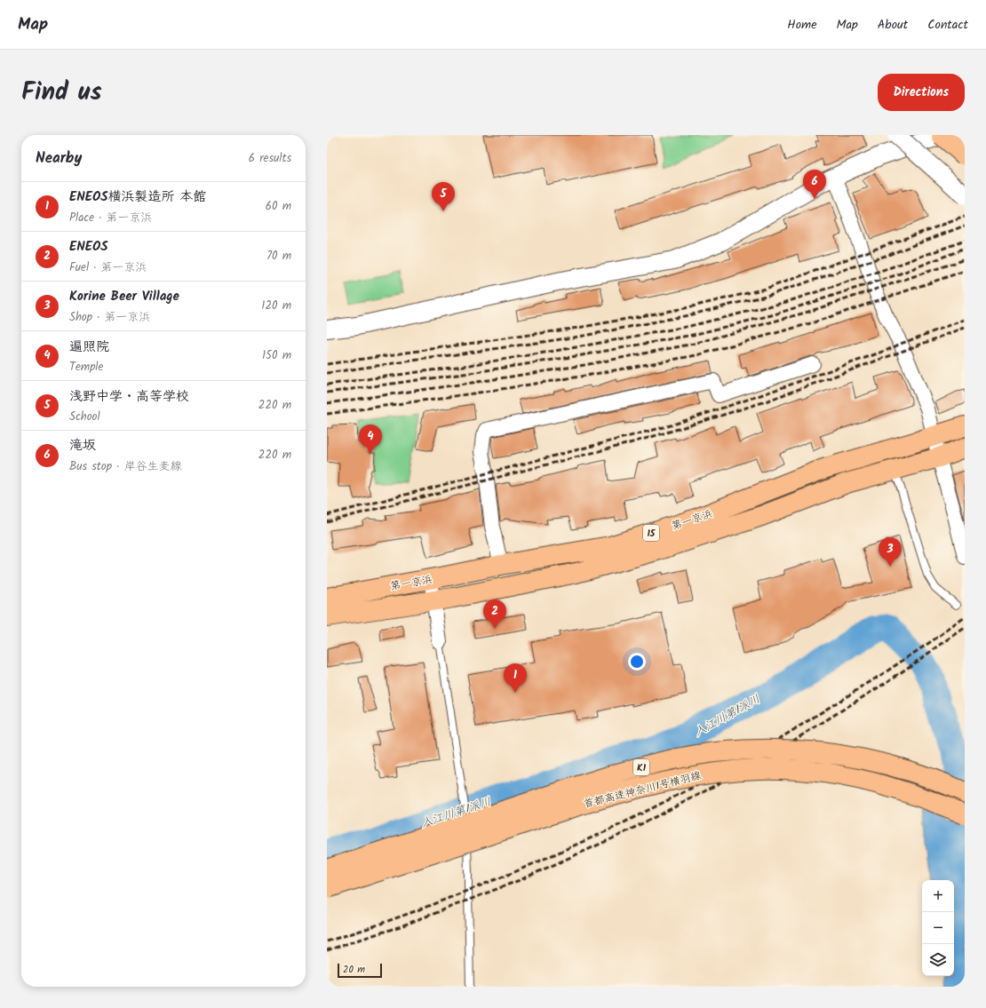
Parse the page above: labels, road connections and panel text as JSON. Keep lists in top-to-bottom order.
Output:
{
  "streets": {
    "highway": [
      "第一京浜",
      "15",
      "K1",
      "首都高速神奈川1号横羽線"
    ]
  },
  "water": ["入江川第1派川"],
  "scale_bar": "20 m",
  "page": {
    "header": "Map",
    "nav": [
      "Home",
      "Map",
      "About",
      "Contact"
    ],
    "title": "Find us",
    "buttons": "Directions",
    "heading": ["Nearby", "6 results"],
    "pins": [
      "6",
      "5",
      "4",
      "3",
      "2",
      "1"
    ],
    "list": [
      {
        "mark": "1",
        "name": "ENEOS横浜製造所 本館",
        "note": "Place · 第一京浜",
        "value": "60 m"
      },
      {
        "mark": "2",
        "name": "ENEOS",
        "note": "Fuel · 第一京浜",
        "value": "70 m"
      },
      {
        "mark": "3",
        "name": "Korine Beer Village",
        "note": "Shop · 第一京浜",
        "value": "120 m"
      },
      {
        "mark": "4",
        "name": "遍照院",
        "note": "Temple",
        "value": "150 m"
      },
      {
        "mark": "5",
        "name": "浅野中学・高等学校",
        "note": "School",
        "value": "220 m"
      },
      {
        "mark": "6",
        "name": "滝坂",
        "note": "Bus stop · 岸谷生麦線",
        "value": "220 m"
      }
    ],
    "map_buttons": ["+", "−"],
    "scale": "20 m"
  }
}
